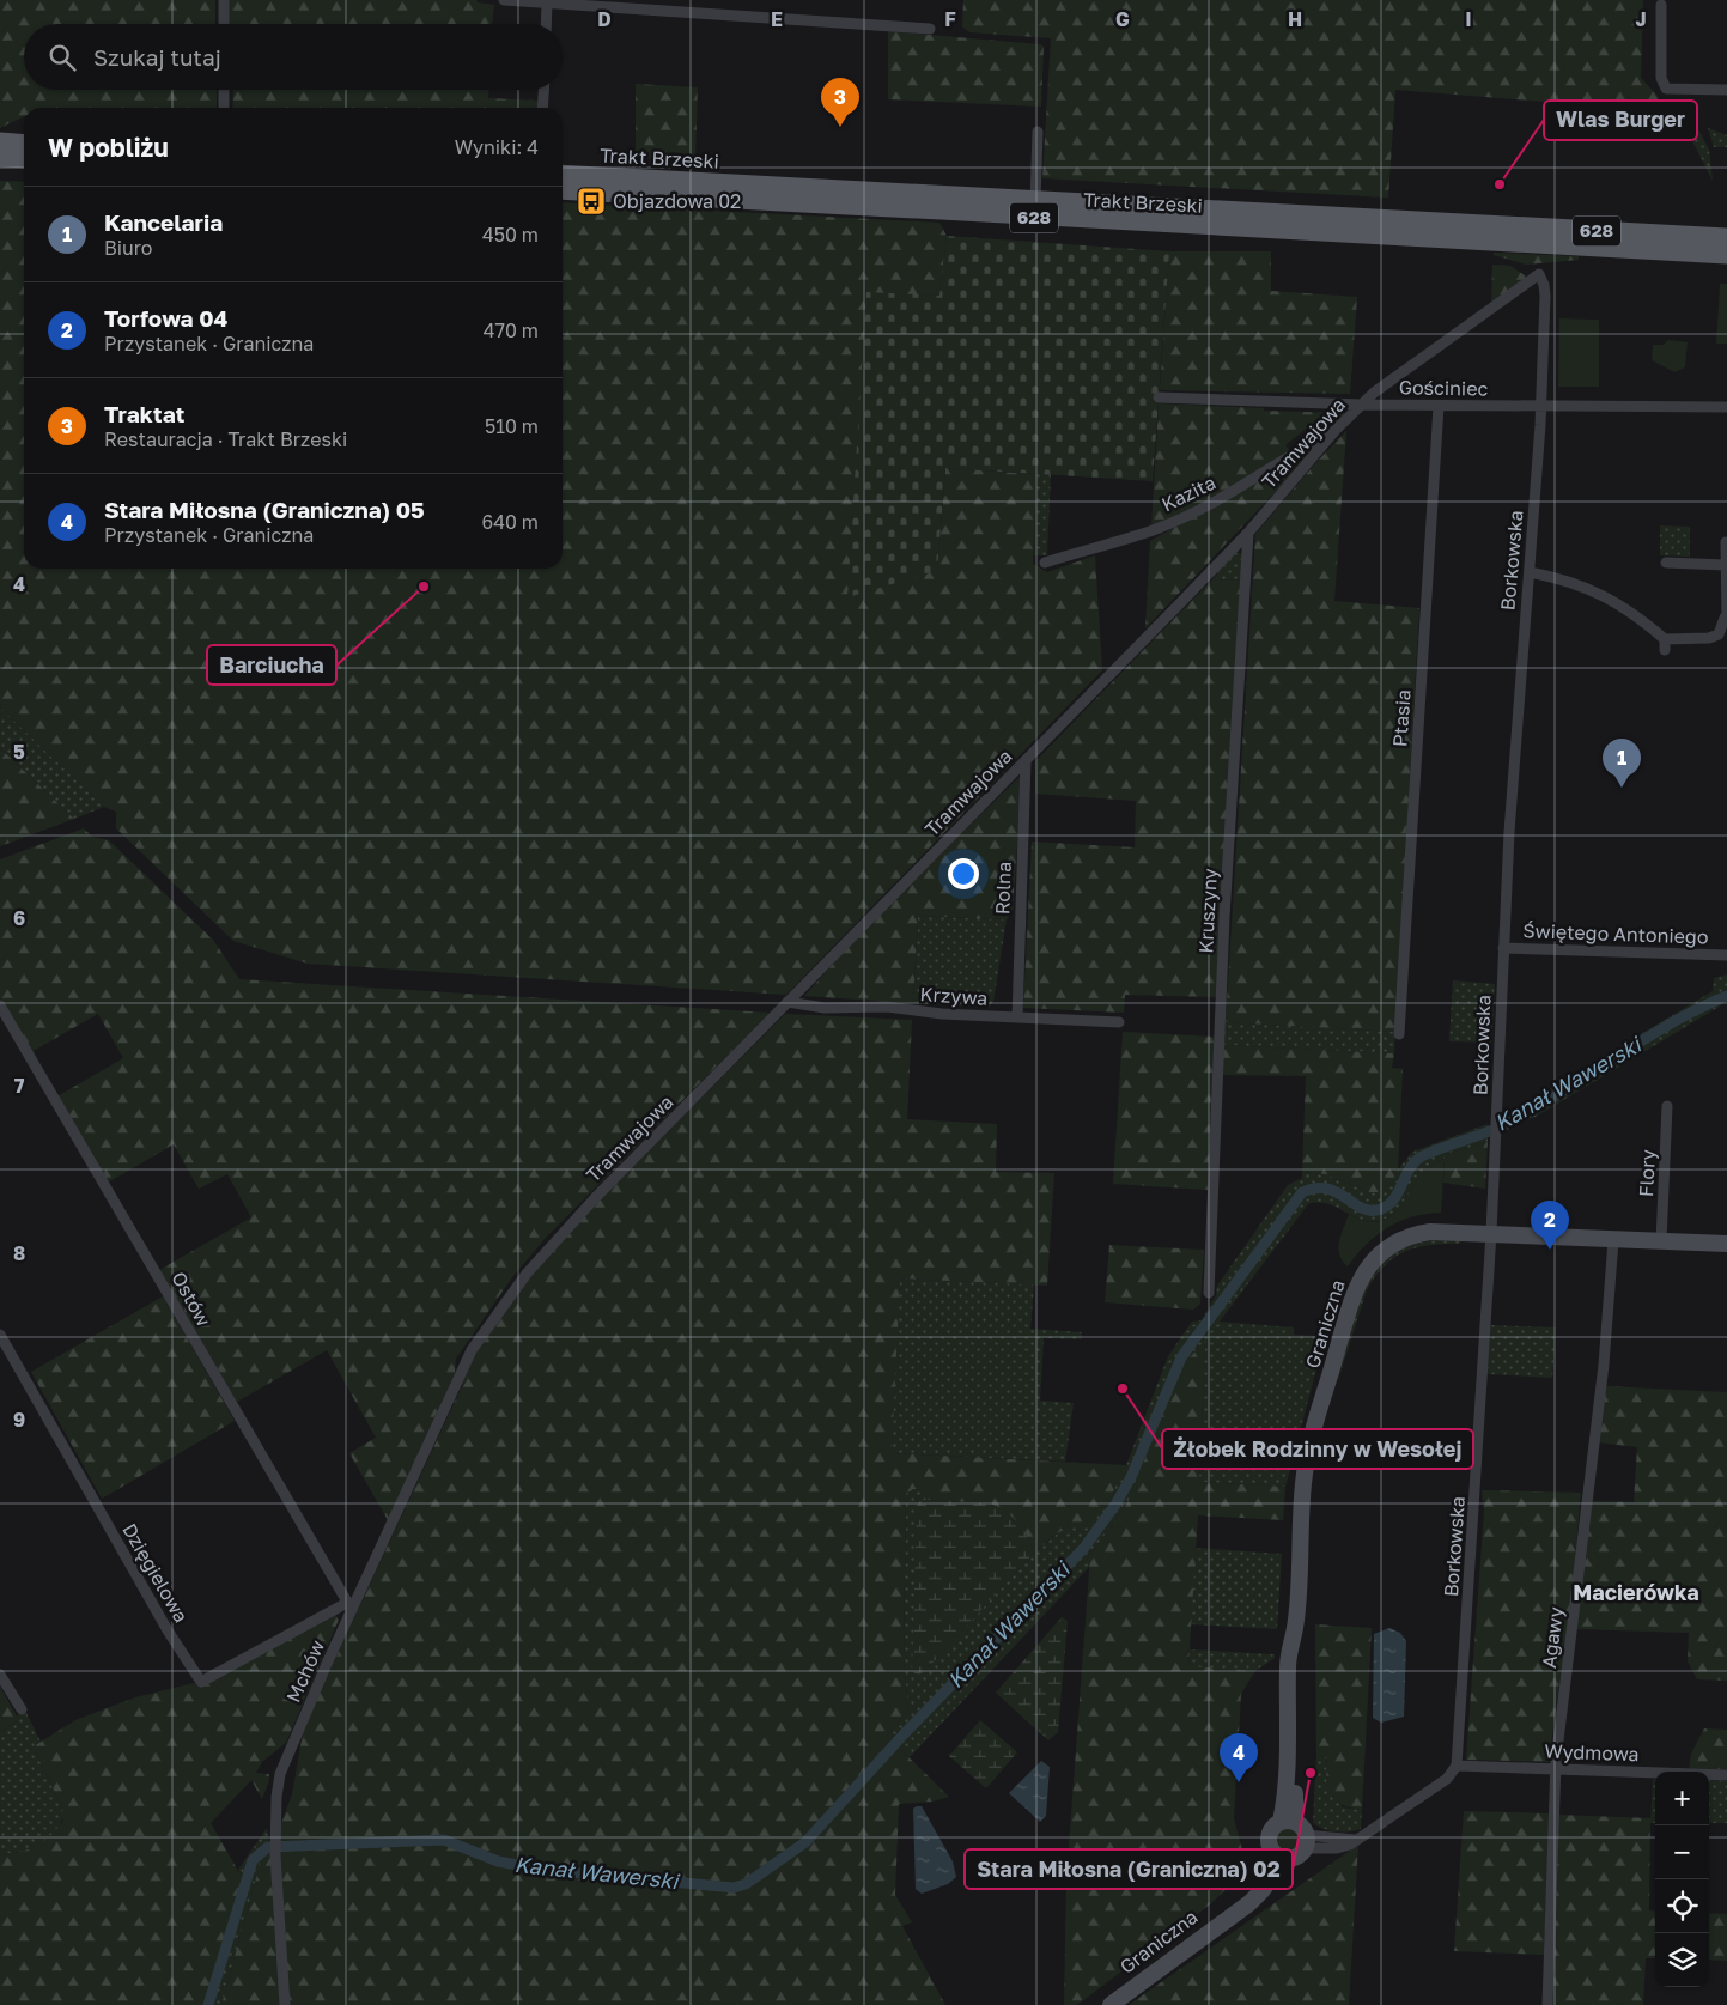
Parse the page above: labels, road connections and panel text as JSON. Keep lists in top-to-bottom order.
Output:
{
  "streets": {
    "main road": ["Trakt Brzeski", "628"],
    "street": [
      "Gościniec",
      "Tramwajowa",
      "Kazita",
      "Borkowska",
      "Ptasia",
      "Rolna",
      "Kruszyny",
      "Świętego Antoniego",
      "Krzywa",
      "Flory",
      "Ostów",
      "Graniczna",
      "Dzięgielowa",
      "Agawy",
      "Mchów",
      "Wydmowa"
    ]
  },
  "crossings": [
    ["Gościniec", "Tramwajowa"],
    ["Gościniec", "Borkowska"],
    ["Gościniec", "Ptasia"],
    ["Tramwajowa", "Kazita"],
    ["Tramwajowa", "Borkowska"],
    ["Tramwajowa", "Rolna"],
    ["Tramwajowa", "Kruszyny"],
    ["Tramwajowa", "Krzywa"],
    ["Tramwajowa", "Mchów"],
    ["Borkowska", "Świętego Antoniego"],
    ["Borkowska", "Graniczna"],
    ["Borkowska", "Wydmowa"],
    ["Rolna", "Krzywa"],
    ["Flory", "Graniczna"],
    ["Ostów", "Dzięgielowa"],
    ["Ostów", "Mchów"],
    ["Graniczna", "Agawy"],
    ["Dzięgielowa", "Mchów"],
    ["Agawy", "Wydmowa"]
  ],
  "districts": ["Macierówka"],
  "water": ["Kanał Wawerski"],
  "places": {
    "other": [
      "Wlas Burger",
      "Barciucha",
      "Żłobek Rodzinny w Wesołej",
      "Stara Miłosna (Graniczna) 02"
    ],
    "bus stop": ["Objazdowa 02"]
  },
  "page": {
    "search": "Szukaj tutaj",
    "pins": [
      "3",
      "1",
      "2",
      "4"
    ],
    "heading": ["W pobliżu", "Wyniki: 4"],
    "list": [
      {
        "mark": "1",
        "name": "Kancelaria",
        "note": "Biuro",
        "value": "450 m"
      },
      {
        "mark": "2",
        "name": "Torfowa 04",
        "note": "Przystanek · Graniczna",
        "value": "470 m"
      },
      {
        "mark": "3",
        "name": "Traktat",
        "note": "Restauracja · Trakt Brzeski",
        "value": "510 m"
      },
      {
        "mark": "4",
        "name": "Stara Miłosna (Graniczna) 05",
        "note": "Przystanek · Graniczna",
        "value": "640 m"
      }
    ],
    "map_buttons": ["+", "−"]
  },
  "grid": {
    "columns": [
      "D",
      "E",
      "F",
      "G",
      "H",
      "I",
      "J"
    ],
    "rows": [
      "4",
      "5",
      "6",
      "7",
      "8",
      "9"
    ]
  }
}
